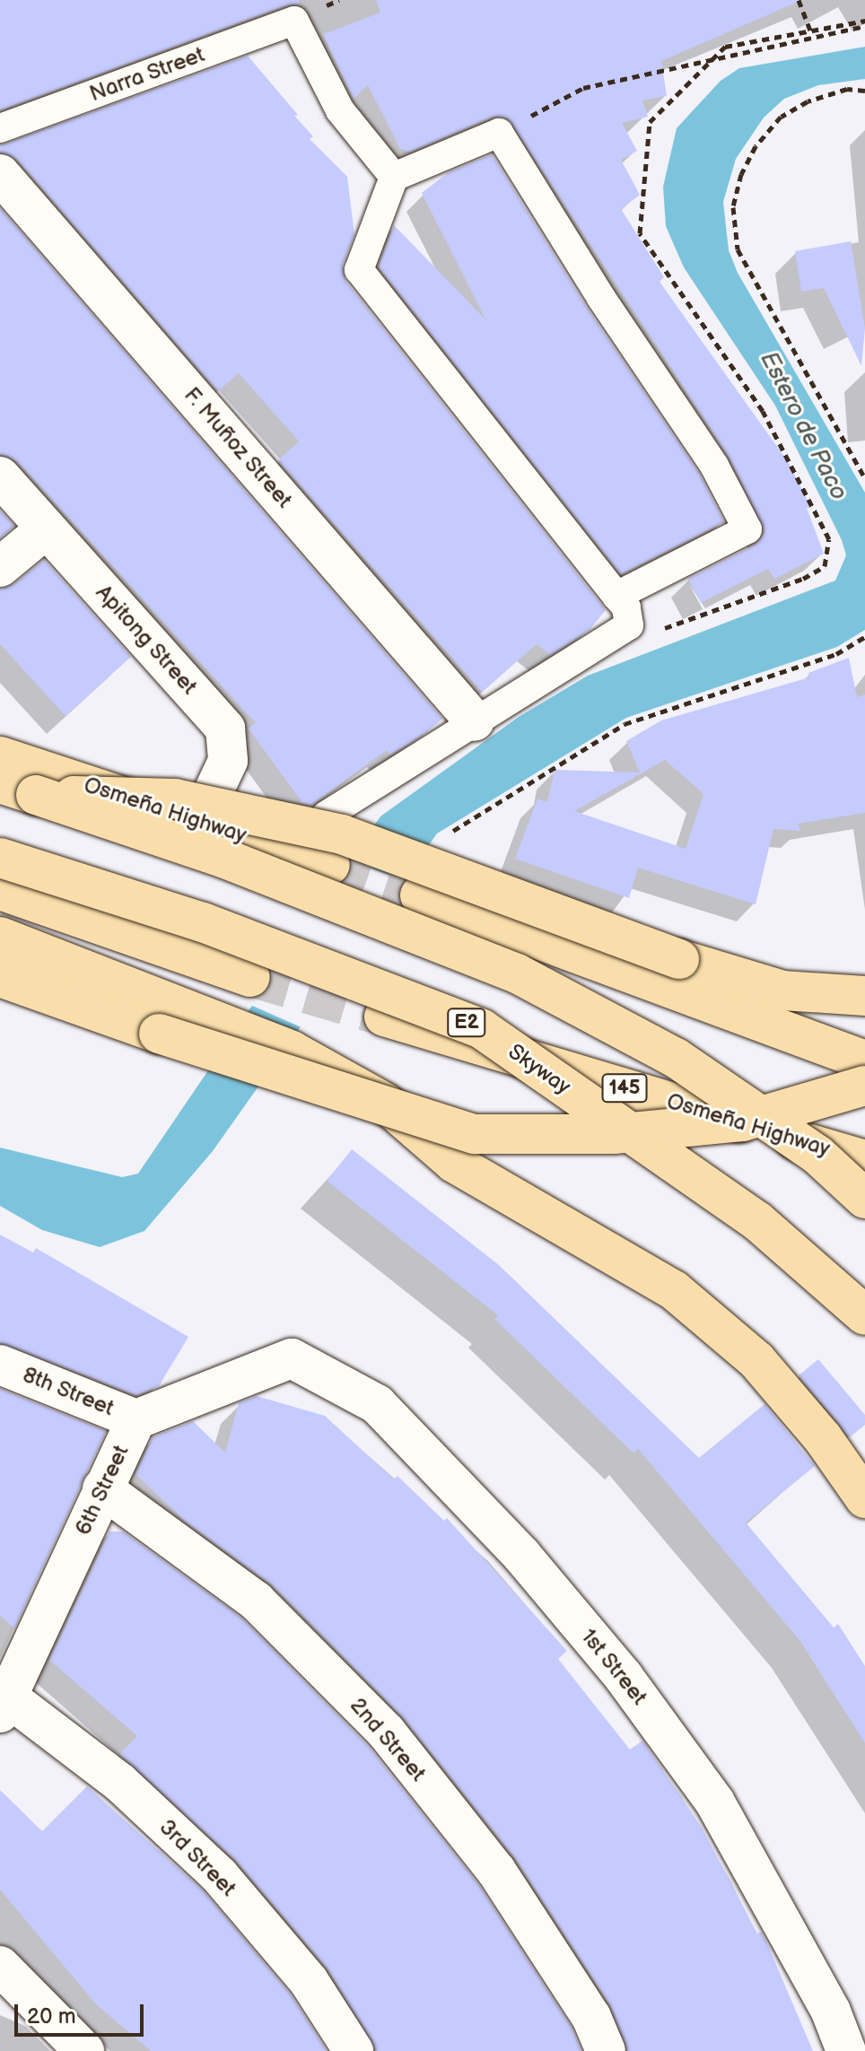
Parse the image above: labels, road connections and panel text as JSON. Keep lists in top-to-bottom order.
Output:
{
  "streets": {
    "main road": [
      "Osmeña Highway",
      "E2",
      "Skyway",
      "145"
    ],
    "street": [
      "Narra Street",
      "F. Muñoz Street",
      "Apitong Street",
      "8th Street",
      "6th Street",
      "1st Street",
      "2nd Street",
      "3rd Street"
    ]
  },
  "crossings": [
    ["Apitong Street", "Osmeña Highway"],
    ["8th Street", "6th Street"],
    ["6th Street", "1st Street"],
    ["6th Street", "2nd Street"],
    ["6th Street", "3rd Street"]
  ],
  "water": ["Estero de Paco"],
  "scale_bar": "20 m"
}
